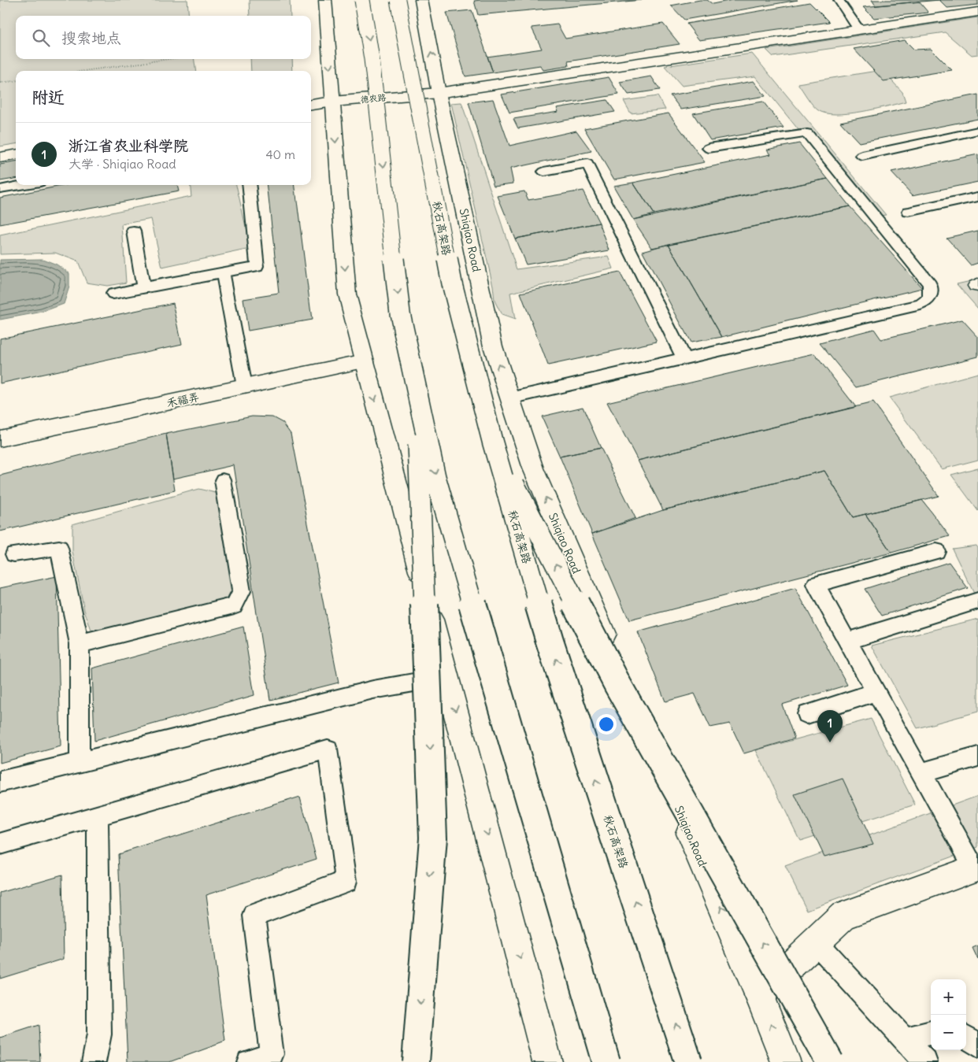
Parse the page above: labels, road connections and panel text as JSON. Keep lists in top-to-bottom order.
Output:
{
  "streets": {
    "main road": [
      "德农路",
      "秋石高架路",
      "Shiqiao Road",
      "禾福弄"
    ]
  },
  "crossings": [
    ["德农路", "Shiqiao Road"]
  ],
  "page": {
    "search": "搜索地点",
    "heading": "附近",
    "list": [
      {
        "mark": "1",
        "name": "浙江省农业科学院",
        "note": "大学 · Shiqiao Road",
        "value": "40 m"
      }
    ],
    "pins": "1",
    "map_buttons": ["+", "−"]
  }
}
